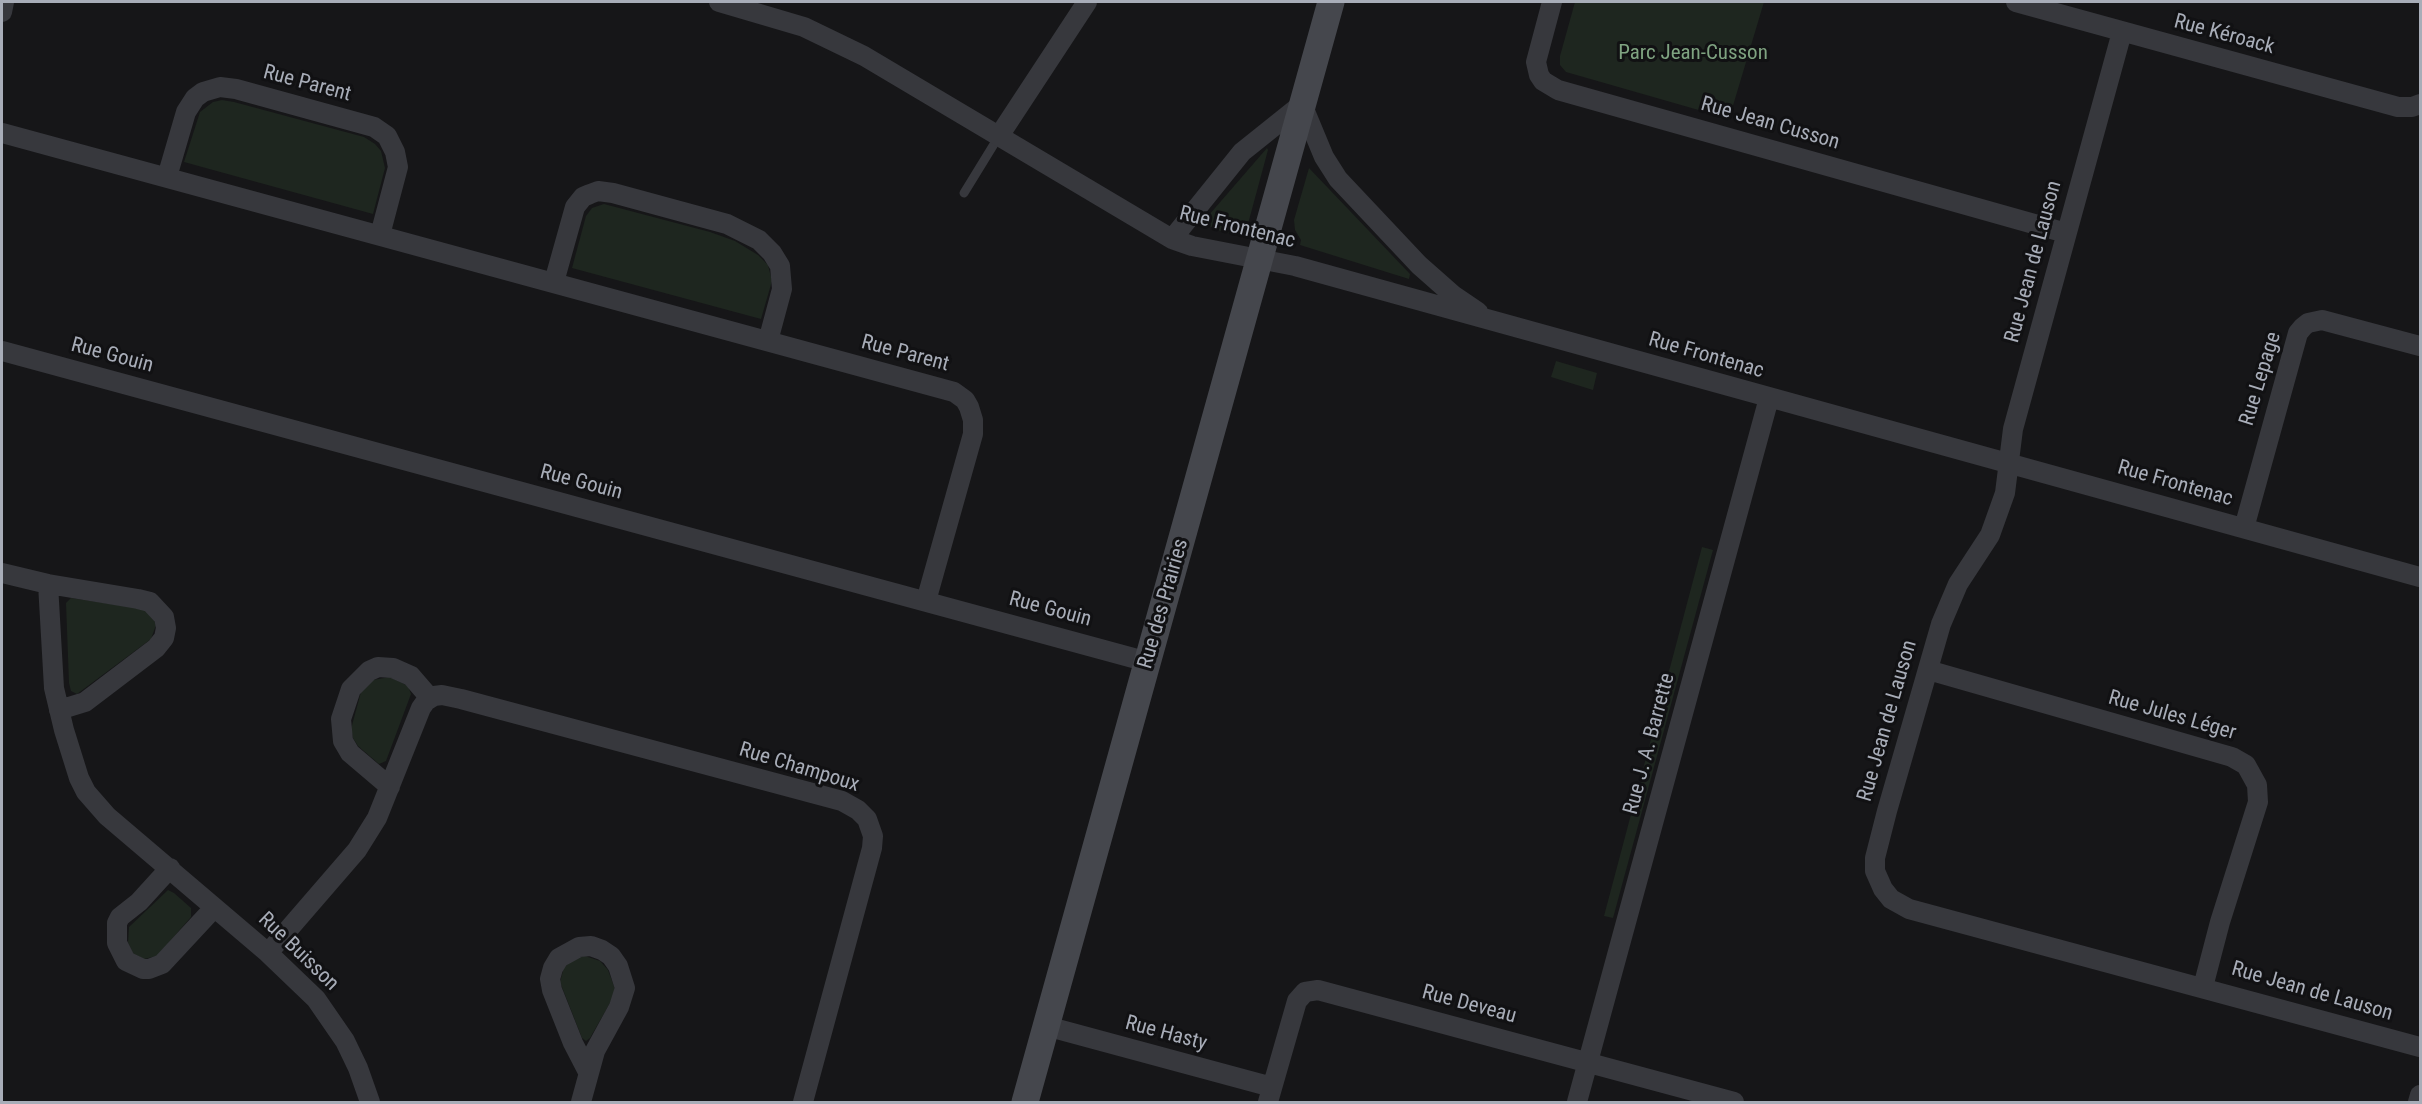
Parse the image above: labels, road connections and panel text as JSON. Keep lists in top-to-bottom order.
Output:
{
  "streets": {
    "main road": ["Rue des Prairies"],
    "street": [
      "Rue Kéroack",
      "Rue Parent",
      "Rue Jean Cusson",
      "Rue Frontenac",
      "Rue Jean de Lauson",
      "Rue Gouin",
      "Rue Lepage",
      "Rue Jules Léger",
      "Rue J. A. Barrette",
      "Rue Champoux",
      "Rue Buisson",
      "Rue Deveau",
      "Rue Hasty"
    ]
  },
  "crossings": [
    ["Rue Kéroack", "Rue Jean de Lauson"],
    ["Rue Parent", "Rue Gouin"],
    ["Rue Jean Cusson", "Rue Jean de Lauson"],
    ["Rue Frontenac", "Rue Jean de Lauson"],
    ["Rue Frontenac", "Rue Lepage"],
    ["Rue Frontenac", "Rue des Prairies"],
    ["Rue Frontenac", "Rue J. A. Barrette"],
    ["Rue Jean de Lauson", "Rue Jules Léger"],
    ["Rue Gouin", "Rue des Prairies"],
    ["Rue des Prairies", "Rue Hasty"],
    ["Rue J. A. Barrette", "Rue Deveau"],
    ["Rue Deveau", "Rue Hasty"]
  ],
  "parks": ["Parc Jean-Cusson"]
}
